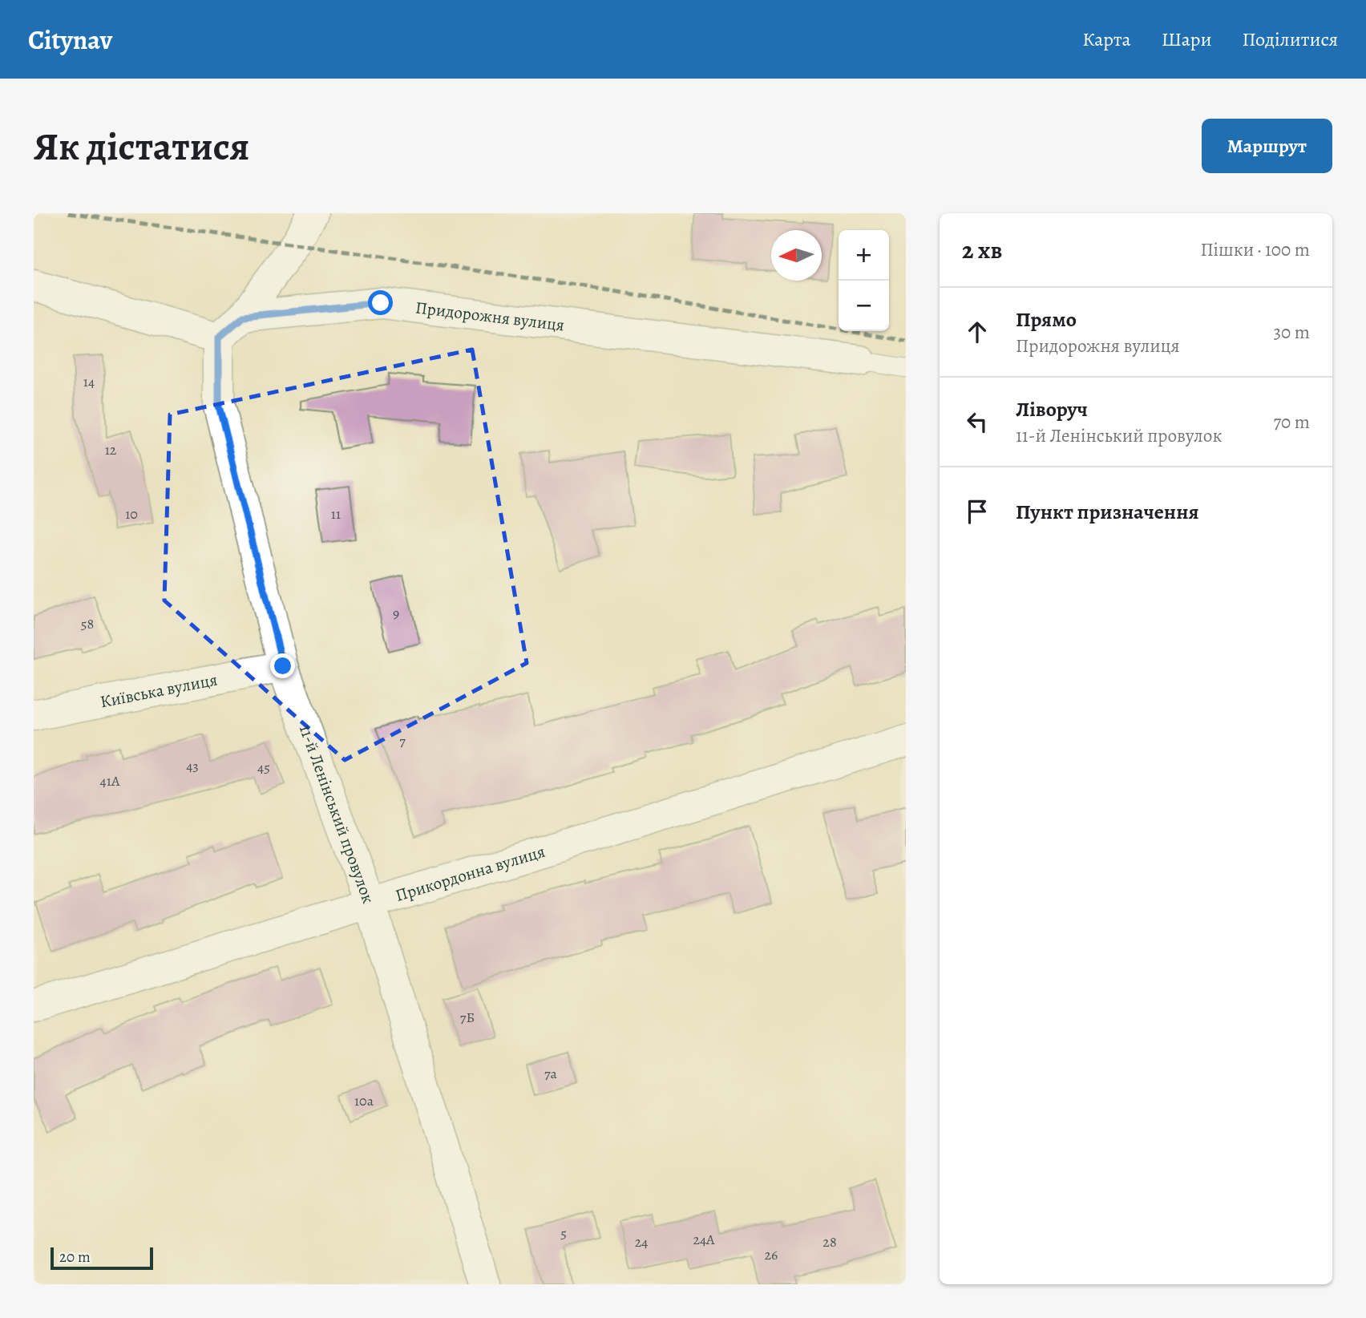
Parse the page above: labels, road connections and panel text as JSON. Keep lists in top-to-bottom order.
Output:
{
  "streets": {
    "street": [
      "Придорожня вулиця",
      "Київська вулиця",
      "11-й Ленінський провулок",
      "Прикордонна вулиця"
    ]
  },
  "crossings": [
    ["Київська вулиця", "11-й Ленінський провулок"],
    ["11-й Ленінський провулок", "Прикордонна вулиця"]
  ],
  "house_numbers": [
    "14",
    "12",
    "10",
    "11",
    "9",
    "58",
    "7",
    "43",
    "45",
    "41А",
    "7Б",
    "7а",
    "10а",
    "5",
    "24А",
    "24",
    "28",
    "26"
  ],
  "scale_bar": "20 m",
  "north": "left",
  "page": {
    "header": "Citynav",
    "nav": ["Карта", "Шари", "Поділитися"],
    "buttons": "Маршрут",
    "title": "Як дістатися",
    "heading": ["2 хв", "Пішки · 100 m"],
    "map_buttons": ["+", "−"],
    "list": [
      ["Прямо", "Придорожня вулиця", "30 m"],
      ["Ліворуч", "11-й Ленінський провулок", "70 m"],
      "Пункт призначення"
    ],
    "scale": "20 m"
  }
}
